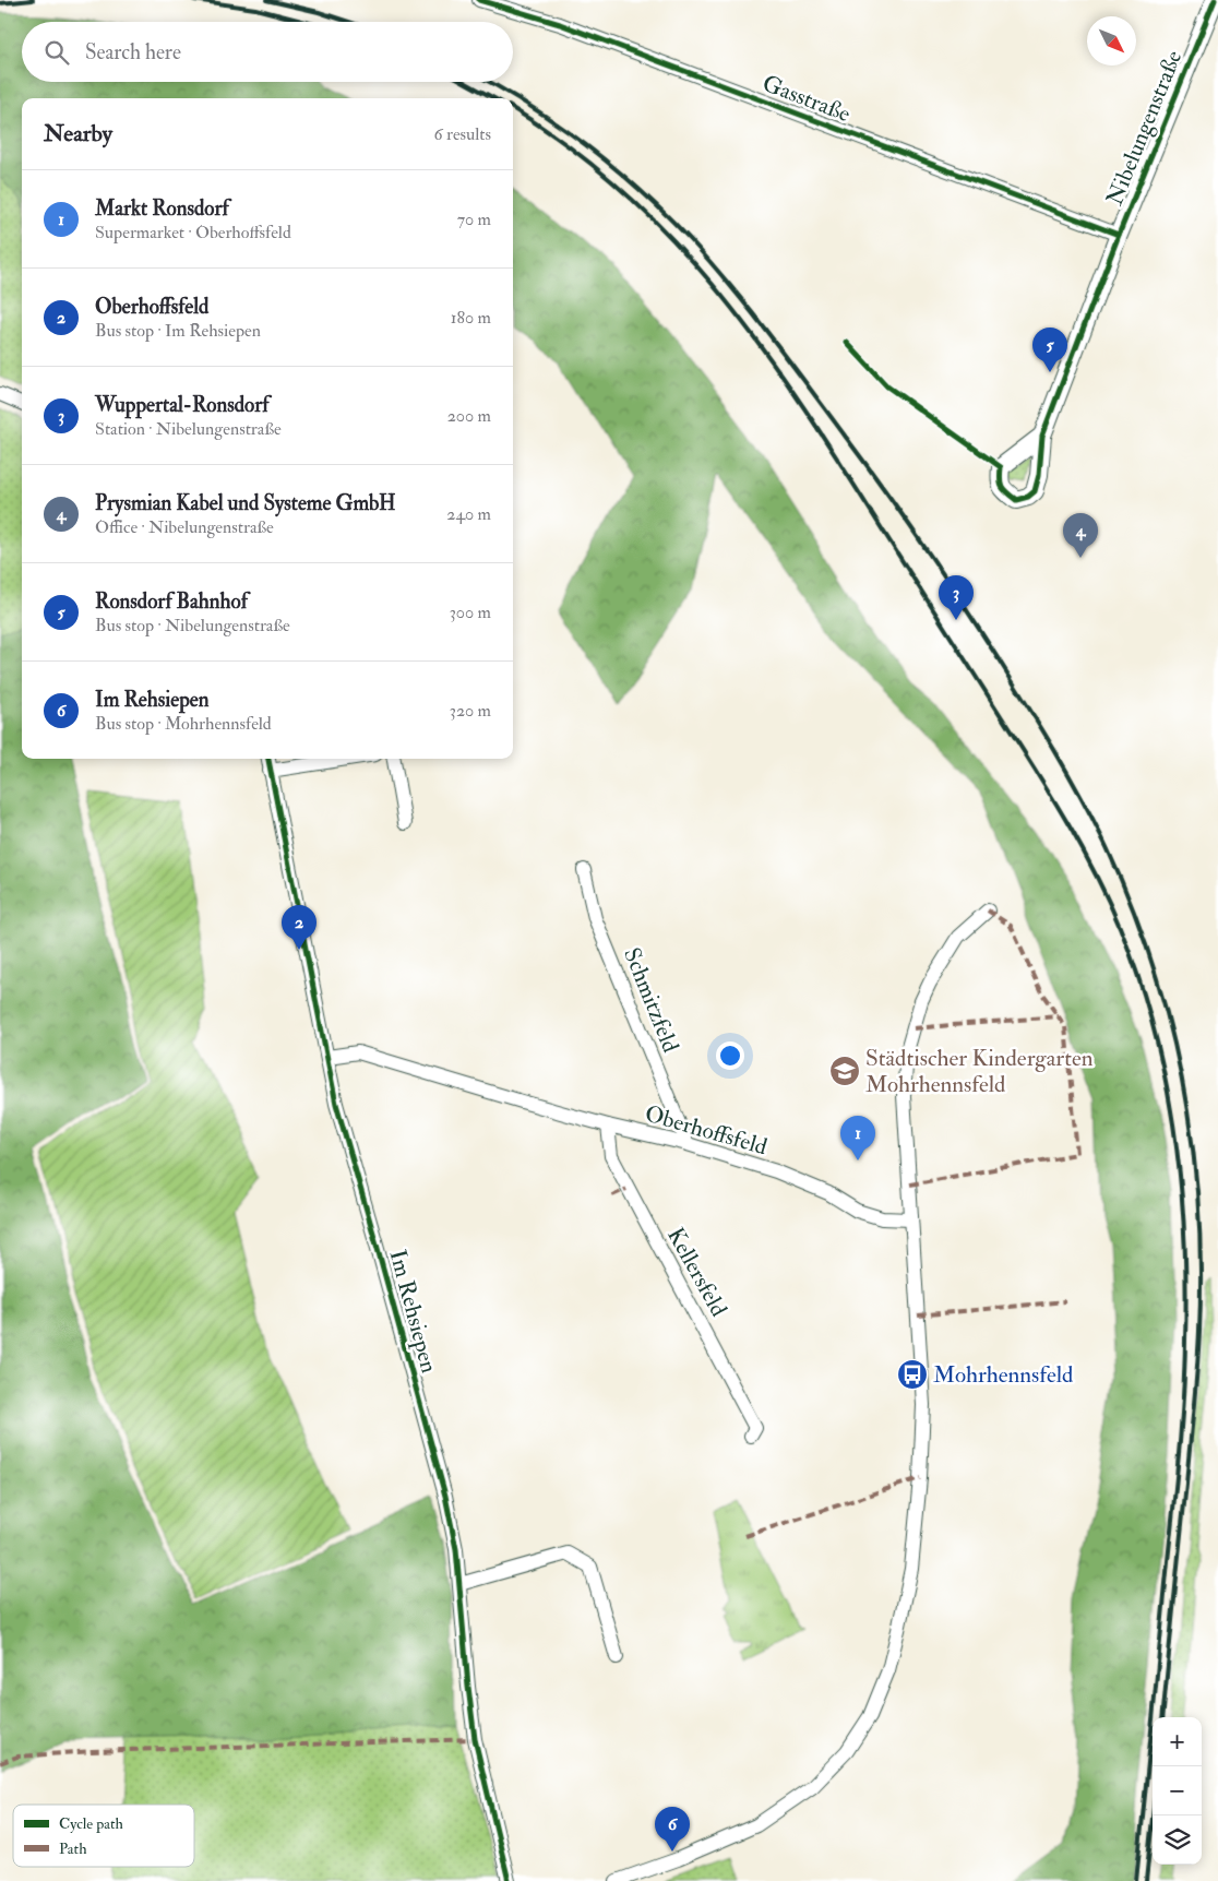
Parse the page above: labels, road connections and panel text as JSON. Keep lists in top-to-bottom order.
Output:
{
  "streets": {
    "street": [
      "Gasstraße",
      "Nibelungenstraße",
      "Schmitzfeld",
      "Oberhoffsfeld",
      "Kellersfeld",
      "Im Rehsiepen"
    ]
  },
  "crossings": [
    ["Gasstraße", "Nibelungenstraße"],
    ["Schmitzfeld", "Oberhoffsfeld"],
    ["Oberhoffsfeld", "Kellersfeld"],
    ["Oberhoffsfeld", "Im Rehsiepen"]
  ],
  "places": {
    "school or university": ["Städtischer Kindergarten Mohrhennsfeld"],
    "bus stop": ["Mohrhennsfeld"]
  },
  "legend": ["Cycle path", "Path"],
  "north": "bottom right",
  "page": {
    "search": "Search here",
    "heading": ["Nearby", "6 results"],
    "list": [
      {
        "mark": "1",
        "name": "Markt Ronsdorf",
        "note": "Supermarket · Oberhoffsfeld",
        "value": "70 m"
      },
      {
        "mark": "2",
        "name": "Oberhoffsfeld",
        "note": "Bus stop · Im Rehsiepen",
        "value": "180 m"
      },
      {
        "mark": "3",
        "name": "Wuppertal-Ronsdorf",
        "note": "Station · Nibelungenstraße",
        "value": "200 m"
      },
      {
        "mark": "4",
        "name": "Prysmian Kabel und Systeme GmbH",
        "note": "Office · Nibelungenstraße",
        "value": "240 m"
      },
      {
        "mark": "5",
        "name": "Ronsdorf Bahnhof",
        "note": "Bus stop · Nibelungenstraße",
        "value": "300 m"
      },
      {
        "mark": "6",
        "name": "Im Rehsiepen",
        "note": "Bus stop · Mohrhennsfeld",
        "value": "320 m"
      }
    ],
    "pins": [
      "5",
      "4",
      "3",
      "2",
      "1",
      "6"
    ],
    "map_buttons": ["+", "−"]
  }
}
